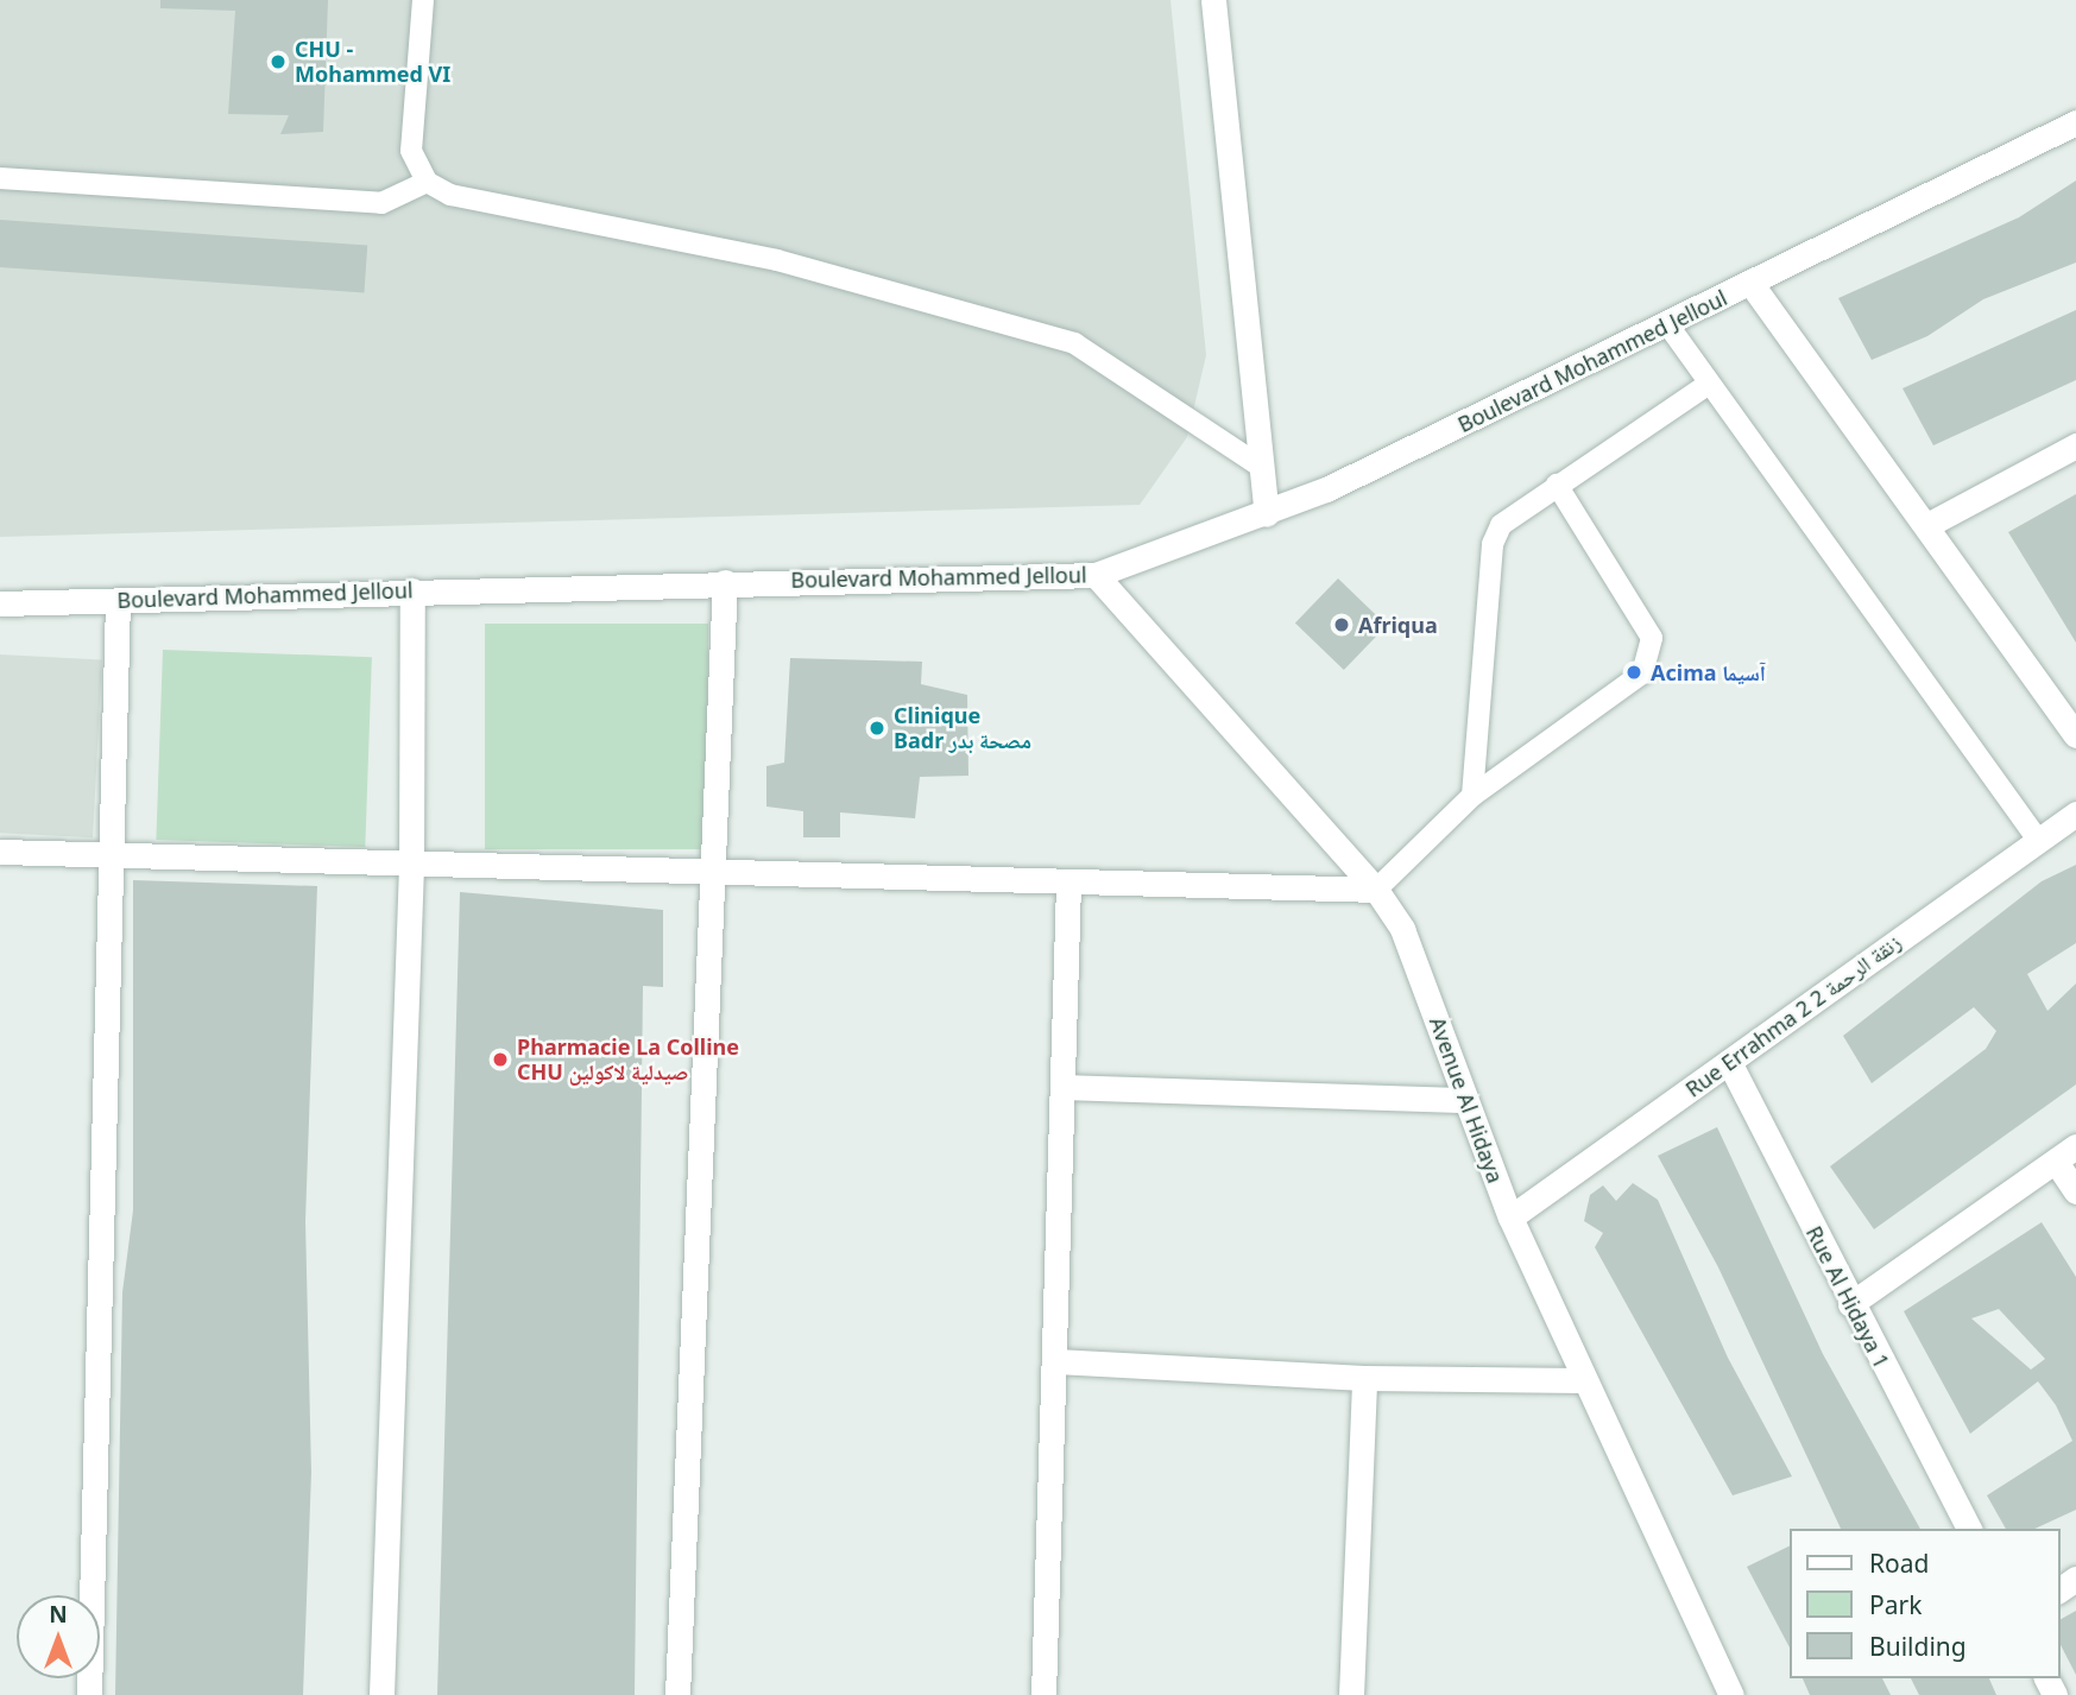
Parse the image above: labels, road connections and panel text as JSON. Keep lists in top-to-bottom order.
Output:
{
  "streets": {
    "street": [
      "Boulevard Mohammed Jelloul",
      "Rue Errahma 2 2 زنقة الرحمة",
      "Avenue Al Hidaya",
      "Rue Al Hidaya 1"
    ]
  },
  "crossings": [
    ["Boulevard Mohammed Jelloul", "Avenue Al Hidaya"],
    ["Rue Errahma 2 2 زنقة الرحمة", "Avenue Al Hidaya"],
    ["Rue Errahma 2 2 زنقة الرحمة", "Rue Al Hidaya 1"]
  ],
  "places": [
    "CHU - Mohammed VI",
    "Afriqua",
    "Acima آسيما",
    "Clinique Badr مصحة بدر",
    "Pharmacie La Colline CHU صيدلية لاكولين"
  ],
  "legend": ["Road", "Park", "Building"],
  "north": "top"
}
